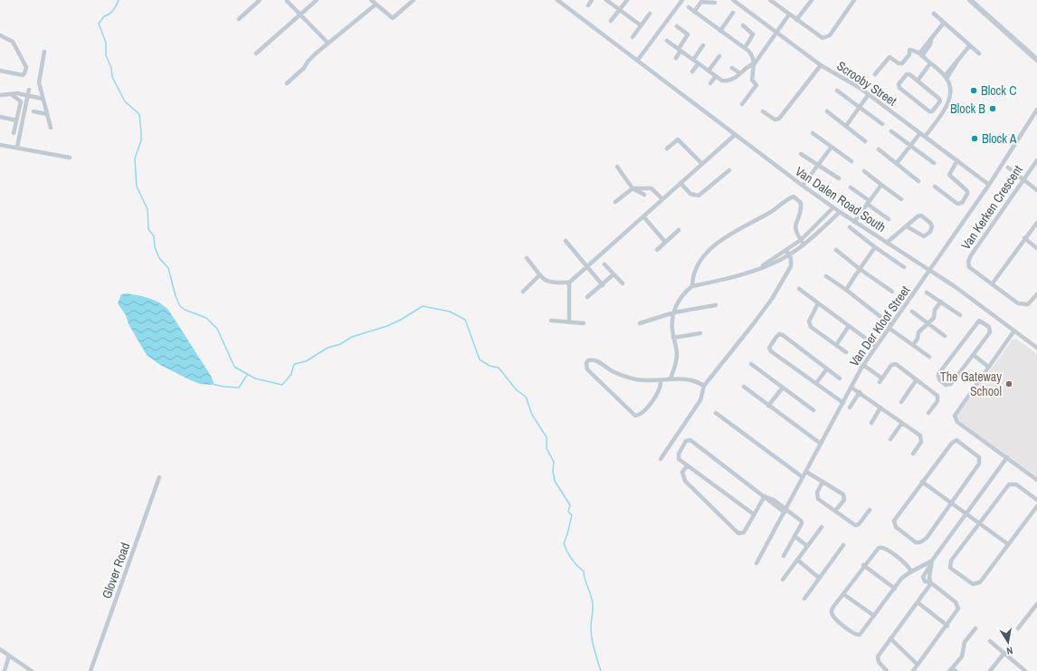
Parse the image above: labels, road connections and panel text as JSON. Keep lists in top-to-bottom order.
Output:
{
  "streets": {
    "street": [
      "Scrooby Street",
      "Van Dalen Road South",
      "Van Kerken Crescent",
      "Van Der Kloof Street",
      "Glover Road"
    ]
  },
  "crossings": [
    ["Scrooby Street", "Van Der Kloof Street"],
    ["Van Dalen Road South", "Van Der Kloof Street"]
  ],
  "places": [
    "Block C",
    "Block B",
    "Block A",
    "The Gateway School"
  ],
  "north": "bottom"
}
